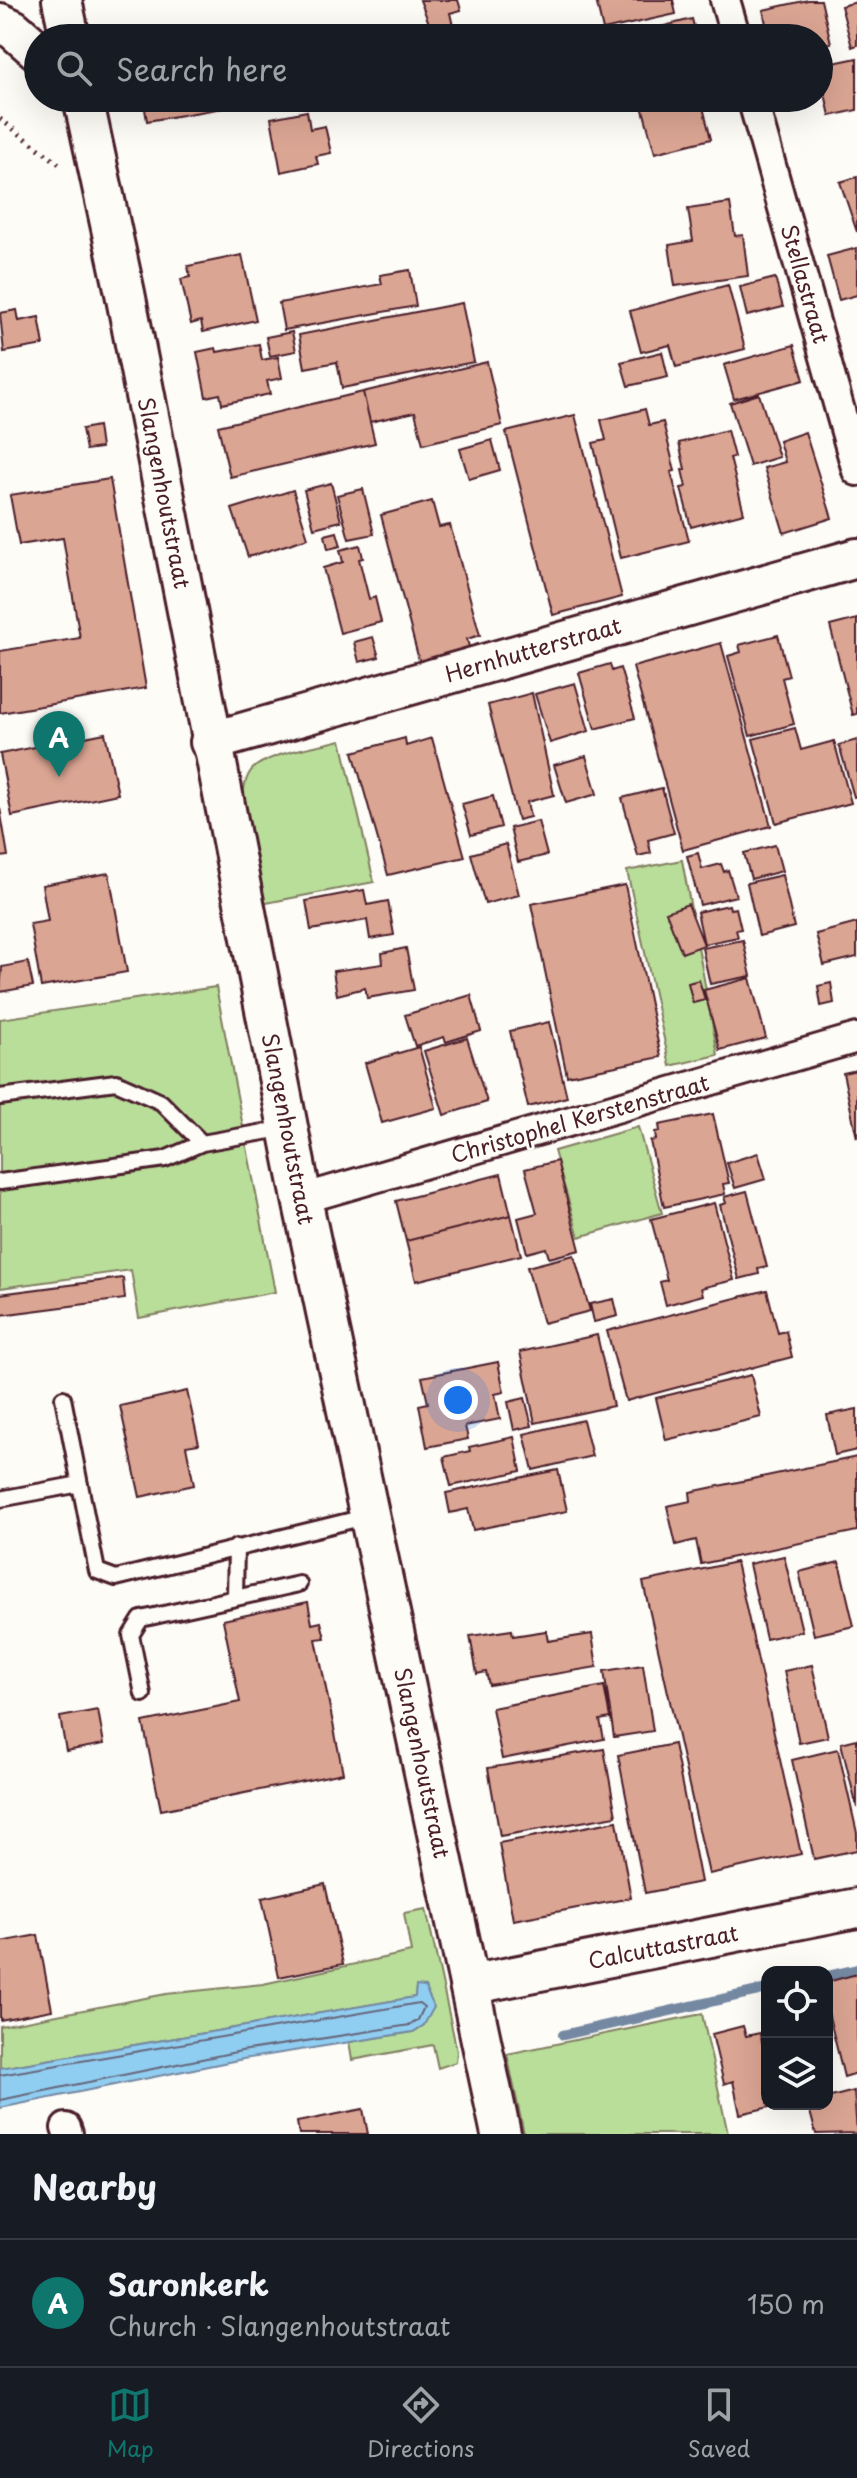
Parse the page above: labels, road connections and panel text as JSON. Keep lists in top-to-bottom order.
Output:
{
  "streets": {
    "main road": ["Slangenhoutstraat", "Hernhutterstraat", "Calcuttastraat"],
    "street": ["Stellastraat", "Christophel Kerstenstraat"]
  },
  "crossings": [
    ["Slangenhoutstraat", "Hernhutterstraat"],
    ["Slangenhoutstraat", "Christophel Kerstenstraat"],
    ["Slangenhoutstraat", "Calcuttastraat"]
  ],
  "page": {
    "search": "Search here",
    "pins": "A",
    "heading": "Nearby",
    "list": [
      {
        "mark": "A",
        "name": "Saronkerk",
        "note": "Church · Slangenhoutstraat",
        "value": "150 m"
      }
    ],
    "nav": ["Map", "Directions", "Saved"]
  }
}
